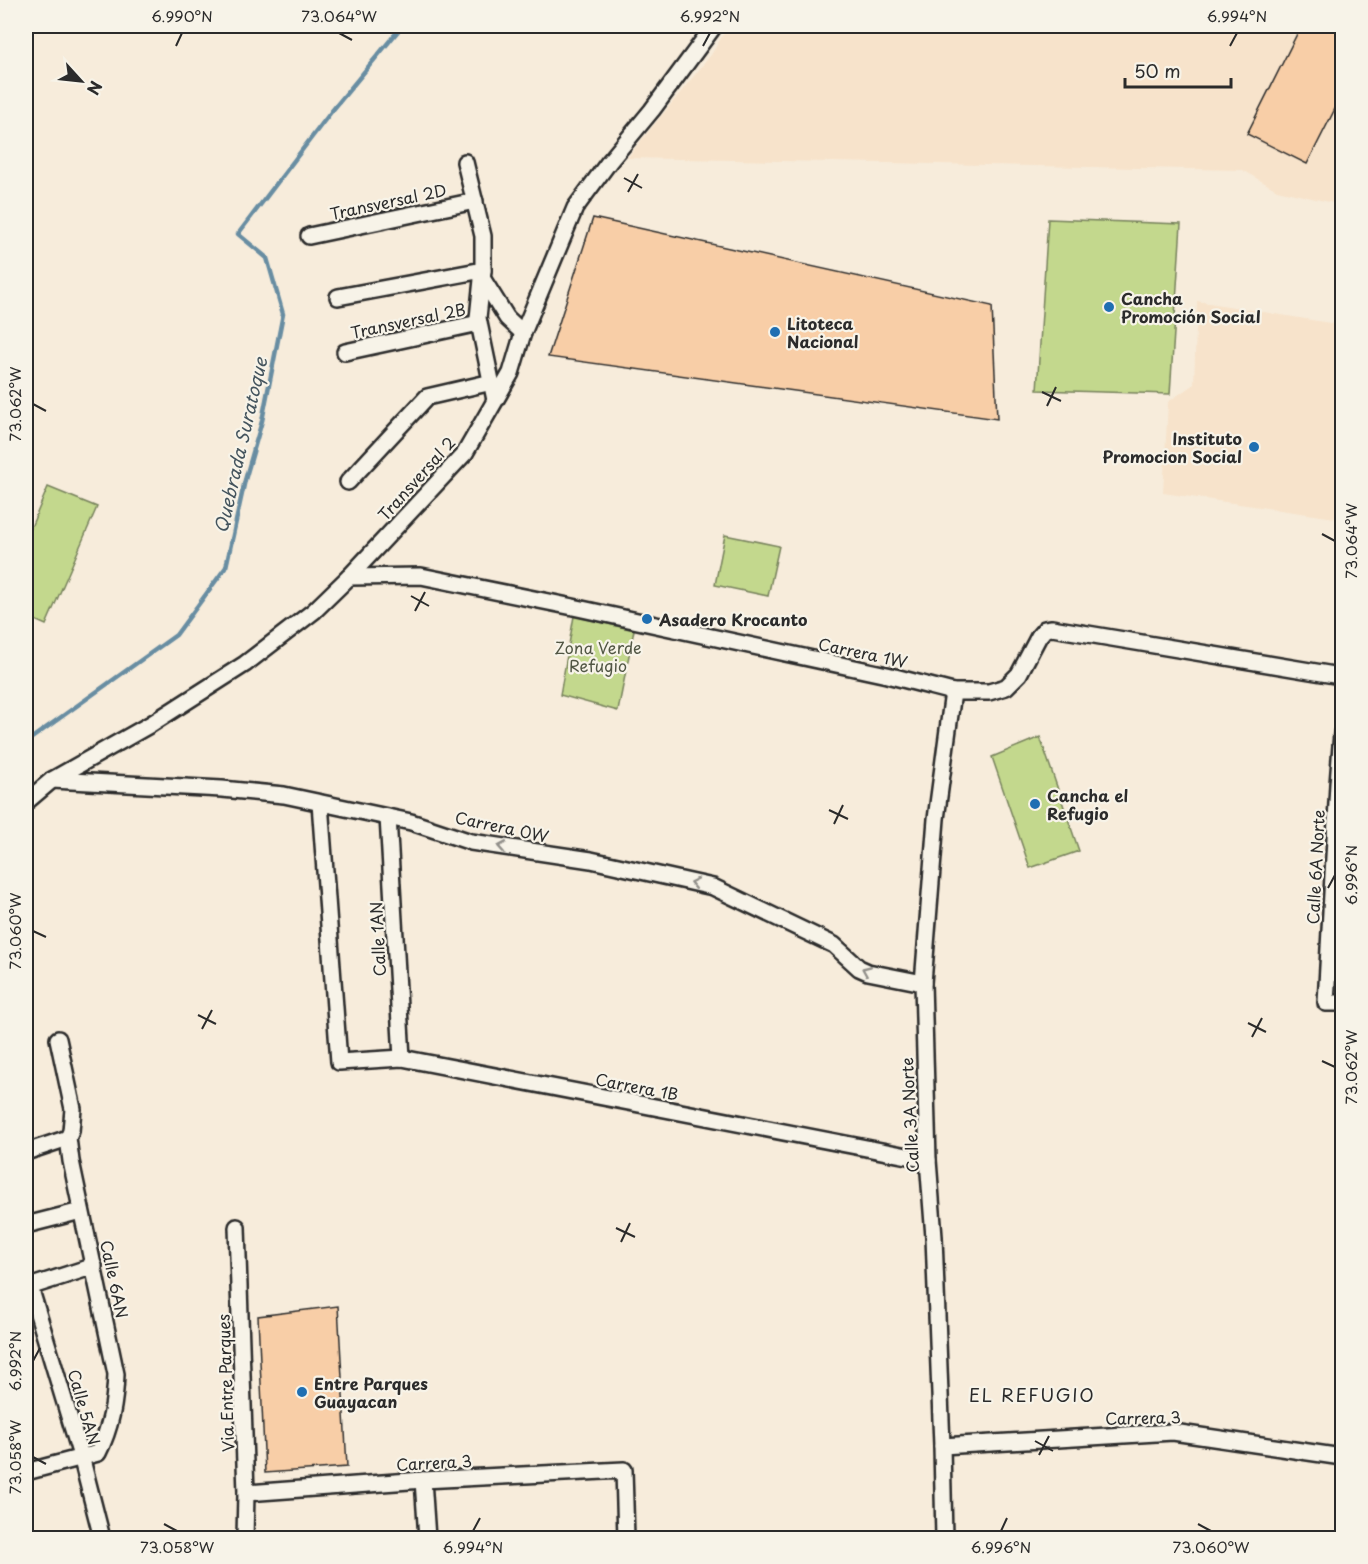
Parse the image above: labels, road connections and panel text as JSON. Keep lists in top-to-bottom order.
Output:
{
  "streets": {
    "street": [
      "Transversal 2D",
      "Transversal 2B",
      "Transversal 2",
      "Carrera 1W",
      "Carrera 0W",
      "Calle 6A Norte",
      "Calle 1AN",
      "Carrera 1B",
      "Calle 3A Norte",
      "Calle 6AN",
      "Via Entre Parques",
      "Calle 5AN",
      "Carrera 3"
    ]
  },
  "crossings": [
    ["Transversal 2", "Carrera 1W"],
    ["Transversal 2", "Carrera 0W"],
    ["Carrera 1W", "Calle 3A Norte"],
    ["Carrera 0W", "Calle 1AN"],
    ["Carrera 0W", "Carrera 1B"],
    ["Carrera 0W", "Calle 3A Norte"],
    ["Calle 1AN", "Carrera 1B"],
    ["Carrera 1B", "Calle 3A Norte"],
    ["Calle 3A Norte", "Carrera 3"],
    ["Calle 6AN", "Calle 5AN"],
    ["Via Entre Parques", "Carrera 3"]
  ],
  "one_way": ["Carrera 0W"],
  "districts": ["EL REFUGIO"],
  "water": ["Quebrada Suratoque"],
  "parks": ["Zona Verde Refugio"],
  "places": [
    "Cancha Promoción Social",
    "Litoteca Nacional",
    "Instituto Promocion Social",
    "Asadero Krocanto",
    "Cancha el Refugio",
    "Entre Parques Guayacan"
  ],
  "scale_bar": "50 m",
  "north": "bottom right",
  "coordinates": [
    "6.990°N",
    "73.064°W",
    "6.992°N",
    "6.994°N",
    "73.062°W",
    "6.996°N",
    "73.060°W",
    "73.058°W"
  ]
}
